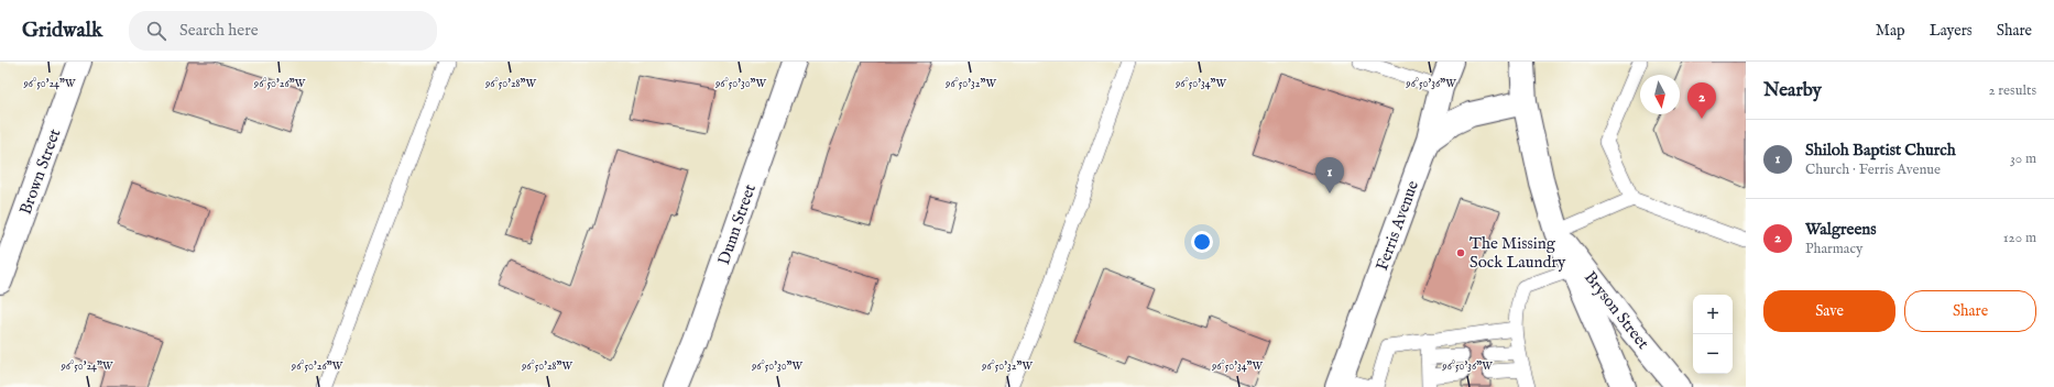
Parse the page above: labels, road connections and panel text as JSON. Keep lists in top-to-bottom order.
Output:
{
  "streets": {
    "street": [
      "Brown Street",
      "Dunn Street",
      "Ferris Avenue",
      "Bryson Street"
    ]
  },
  "places": ["The Missing Sock Laundry"],
  "north": "bottom",
  "page": {
    "header": "Gridwalk",
    "search": "Search here",
    "nav": ["Map", "Layers", "Share"],
    "heading": ["Nearby", "2 results"],
    "pins": ["2", "1"],
    "list": [
      {
        "mark": "1",
        "name": "Shiloh Baptist Church",
        "note": "Church · Ferris Avenue",
        "value": "30 m"
      },
      {
        "mark": "2",
        "name": "Walgreens",
        "note": "Pharmacy",
        "value": "120 m"
      }
    ],
    "buttons": ["Save", "Share"],
    "map_buttons": ["+", "−"]
  },
  "coordinates": [
    "96°50'24\"W",
    "96°50'26\"W",
    "96°50'28\"W",
    "96°50'30\"W",
    "96°50'32\"W",
    "96°50'34\"W",
    "96°50'36\"W"
  ]
}
